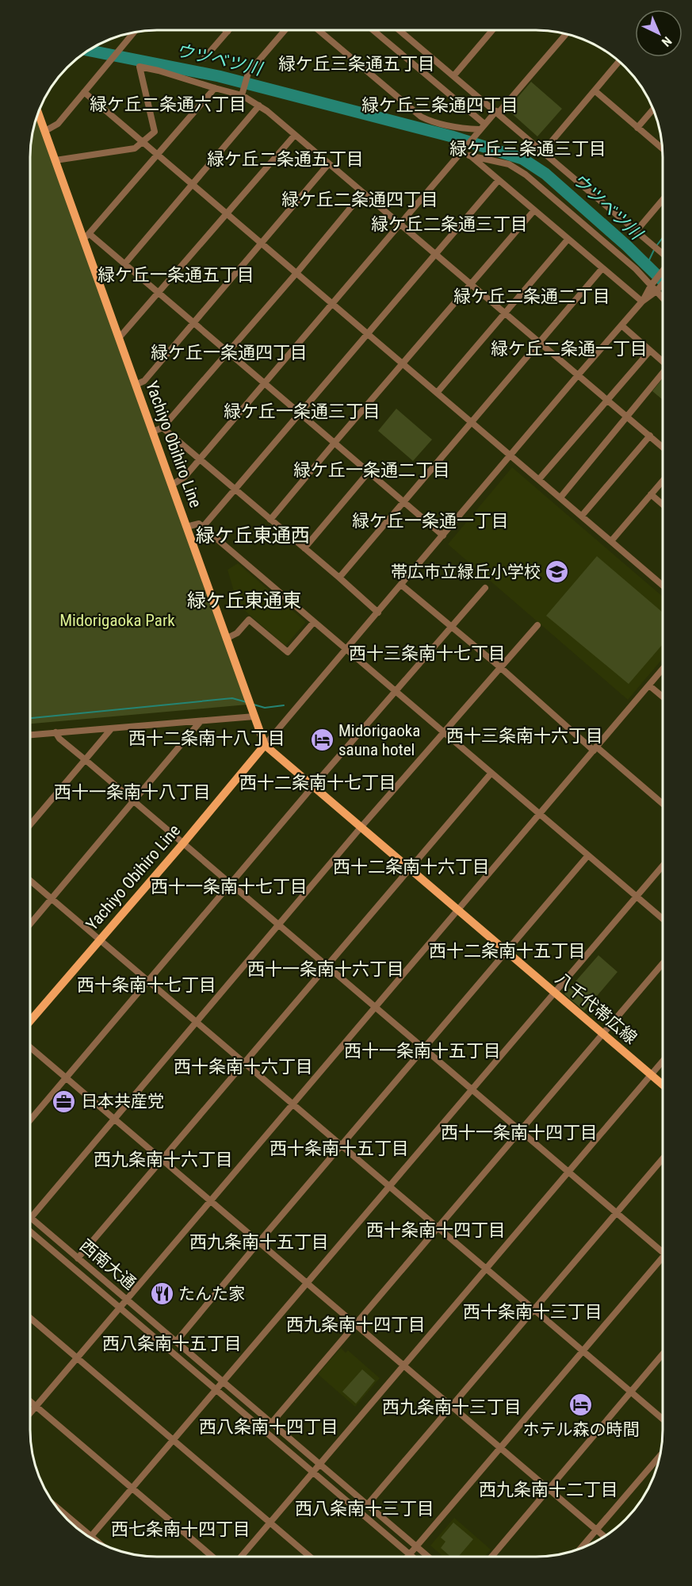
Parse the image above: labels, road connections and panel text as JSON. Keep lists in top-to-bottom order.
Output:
{
  "streets": {
    "main road": ["Yachiyo Obihiro Line", "八千代帯広線"],
    "street": ["西南大通"]
  },
  "crossings": [
    ["Yachiyo Obihiro Line", "八千代帯広線"]
  ],
  "districts": [
    "緑ケ丘三条通五丁目",
    "緑ケ丘二条通六丁目",
    "緑ケ丘三条通四丁目",
    "緑ケ丘三条通三丁目",
    "緑ケ丘二条通五丁目",
    "緑ケ丘二条通四丁目",
    "緑ケ丘二条通三丁目",
    "緑ケ丘一条通五丁目",
    "緑ケ丘二条通二丁目",
    "緑ケ丘二条通一丁目",
    "緑ケ丘一条通四丁目",
    "緑ケ丘一条通三丁目",
    "緑ケ丘一条通二丁目",
    "緑ケ丘一条通一丁目",
    "緑ケ丘東通西",
    "緑ケ丘東通東",
    "西十三条南十七丁目",
    "西十三条南十六丁目",
    "西十二条南十八丁目",
    "西十二条南十七丁目",
    "西十一条南十八丁目",
    "西十二条南十六丁目",
    "西十一条南十七丁目",
    "西十二条南十五丁目",
    "西十一条南十六丁目",
    "西十条南十七丁目",
    "西十一条南十五丁目",
    "西十条南十六丁目",
    "西十一条南十四丁目",
    "西十条南十五丁目",
    "西九条南十六丁目",
    "西十条南十四丁目",
    "西九条南十五丁目",
    "西十条南十三丁目",
    "西九条南十四丁目",
    "西八条南十五丁目",
    "西九条南十三丁目",
    "西八条南十四丁目",
    "西九条南十二丁目",
    "西八条南十三丁目",
    "西七条南十四丁目"
  ],
  "water": ["ウツベツ川"],
  "parks": ["Midorigaoka Park"],
  "places": {
    "school or university": ["帯広市立緑丘小学校"],
    "hotel": ["Midorigaoka sauna hotel", "ホテル森の時間"],
    "office": ["日本共産党"],
    "restaurant": ["たんた家"]
  },
  "north": "bottom right"
}
